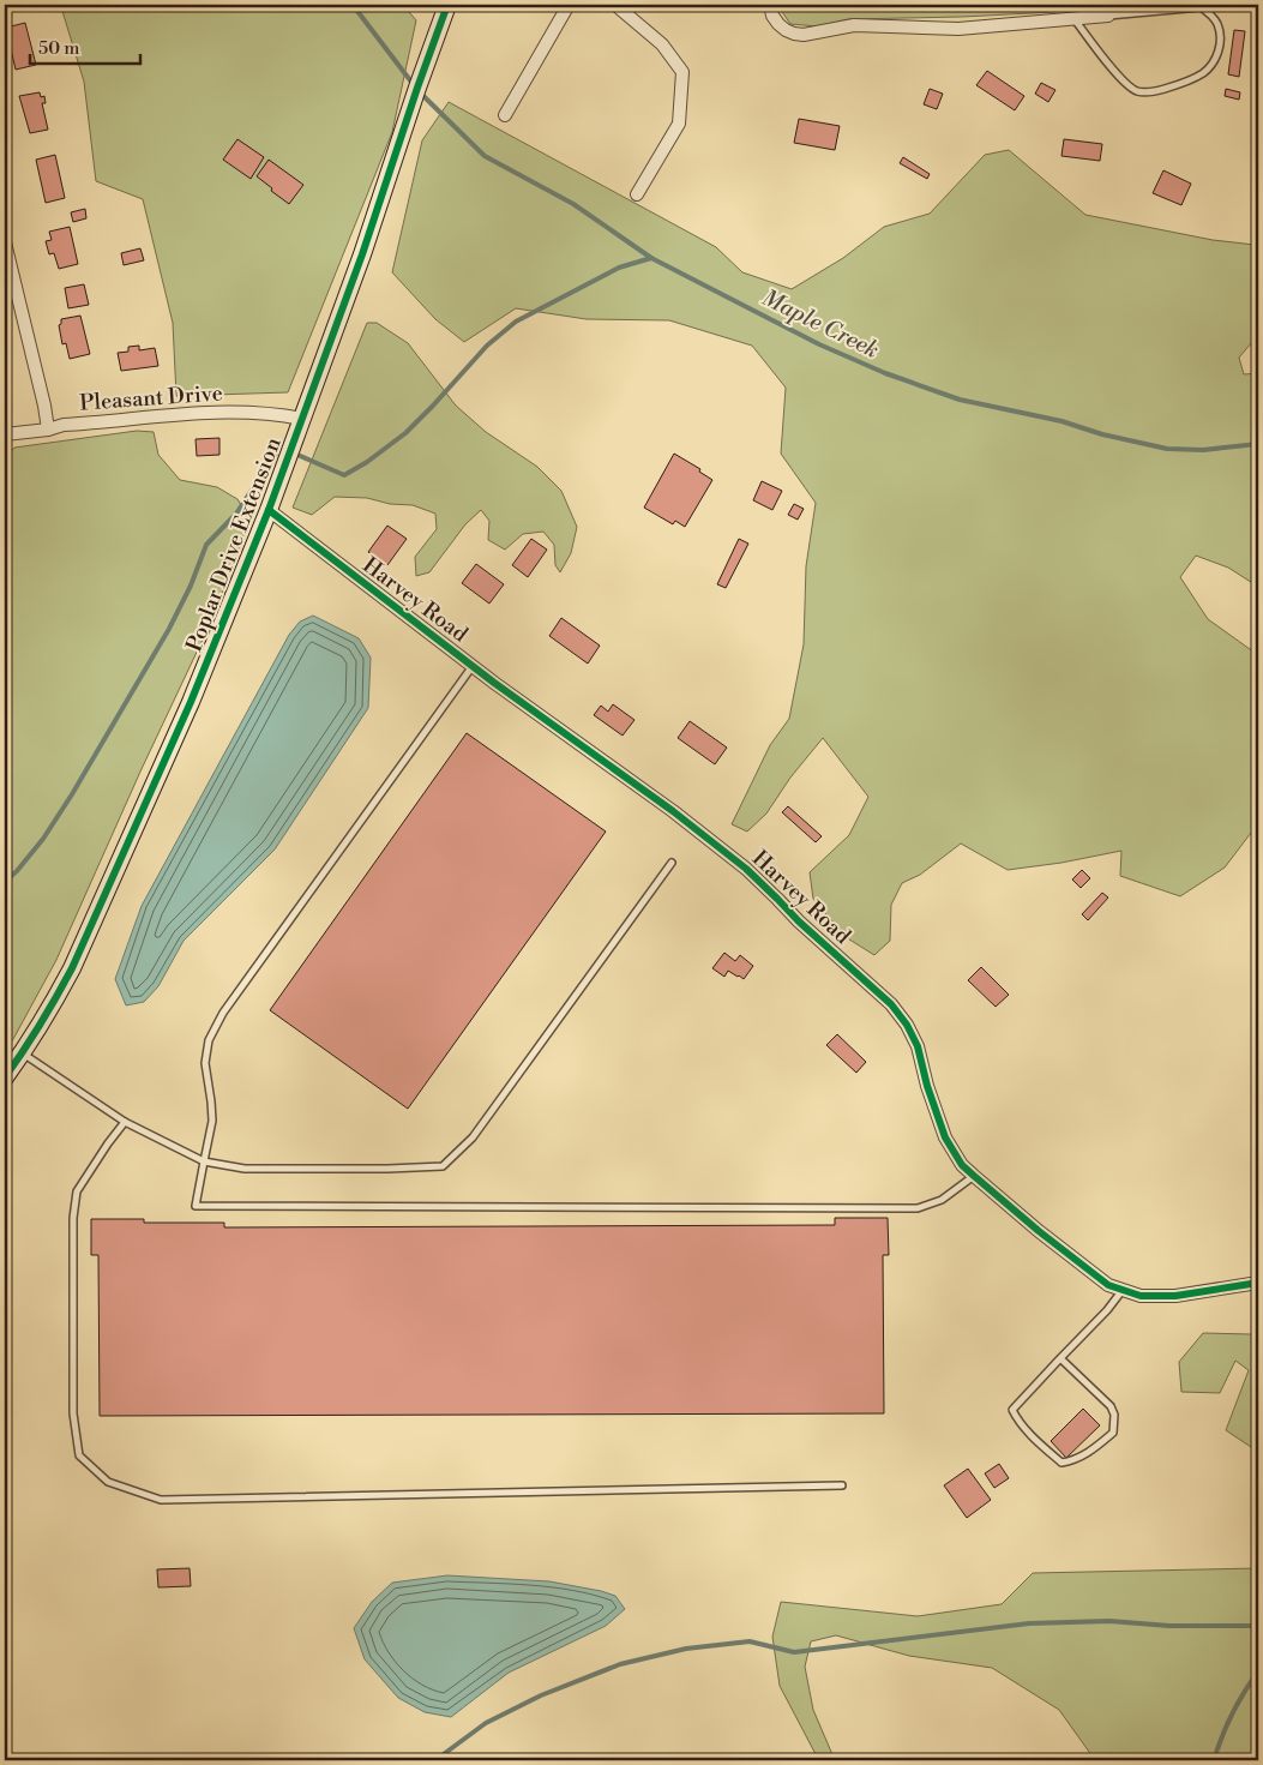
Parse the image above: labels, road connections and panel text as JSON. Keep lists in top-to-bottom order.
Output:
{
  "streets": {
    "street": ["Pleasant Drive", "Poplar Drive Extension", "Harvey Road"]
  },
  "crossings": [
    ["Pleasant Drive", "Poplar Drive Extension"],
    ["Poplar Drive Extension", "Harvey Road"]
  ],
  "water": ["Maple Creek"],
  "scale_bar": "50 m"
}
